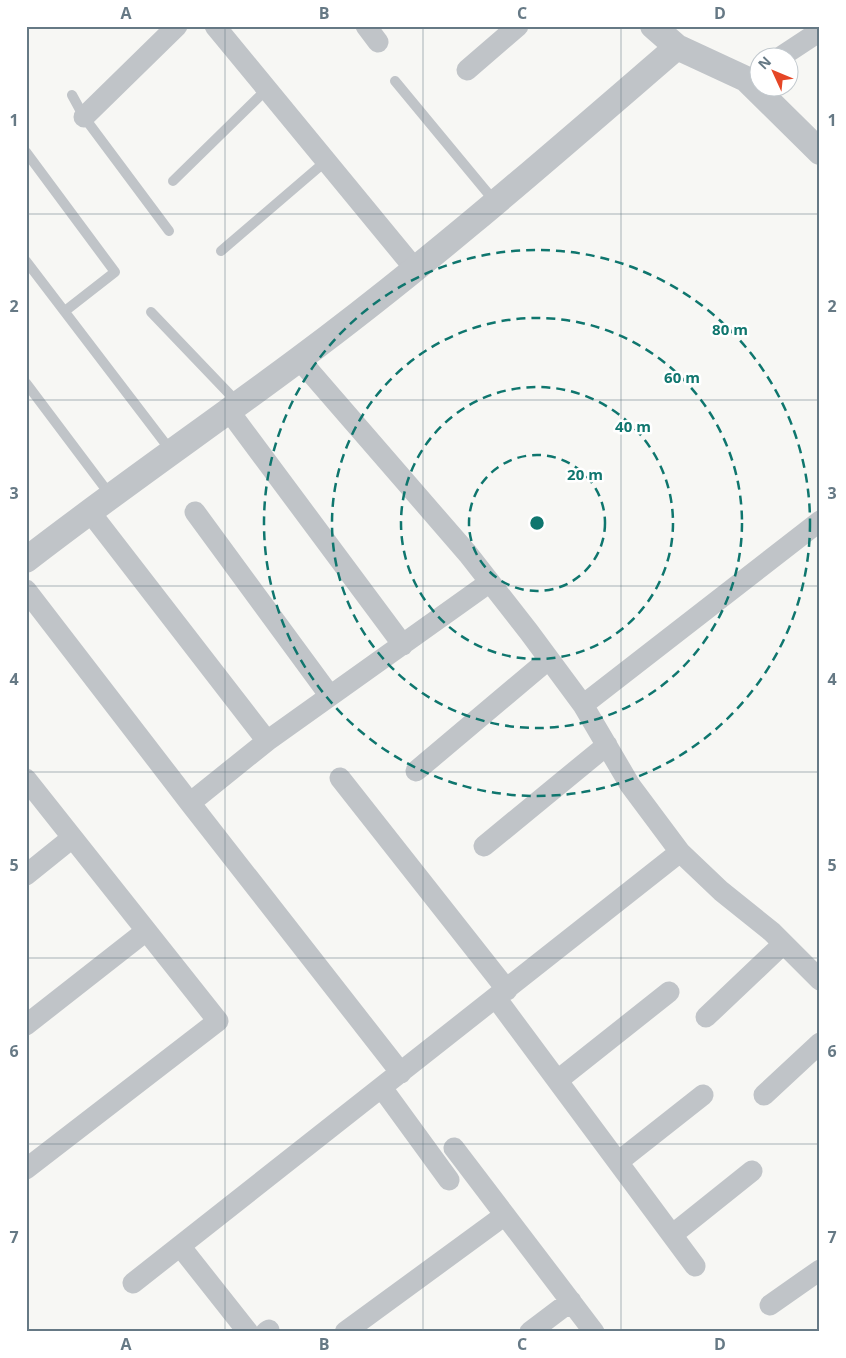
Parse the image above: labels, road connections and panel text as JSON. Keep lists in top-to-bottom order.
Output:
{
  "north": "top left",
  "grid": {
    "columns": [
      "A",
      "B",
      "C",
      "D"
    ],
    "rows": [
      "1",
      "2",
      "3",
      "4",
      "5",
      "6",
      "7"
    ]
  },
  "rings": [
    "80 m",
    "60 m",
    "40 m",
    "20 m"
  ]
}
